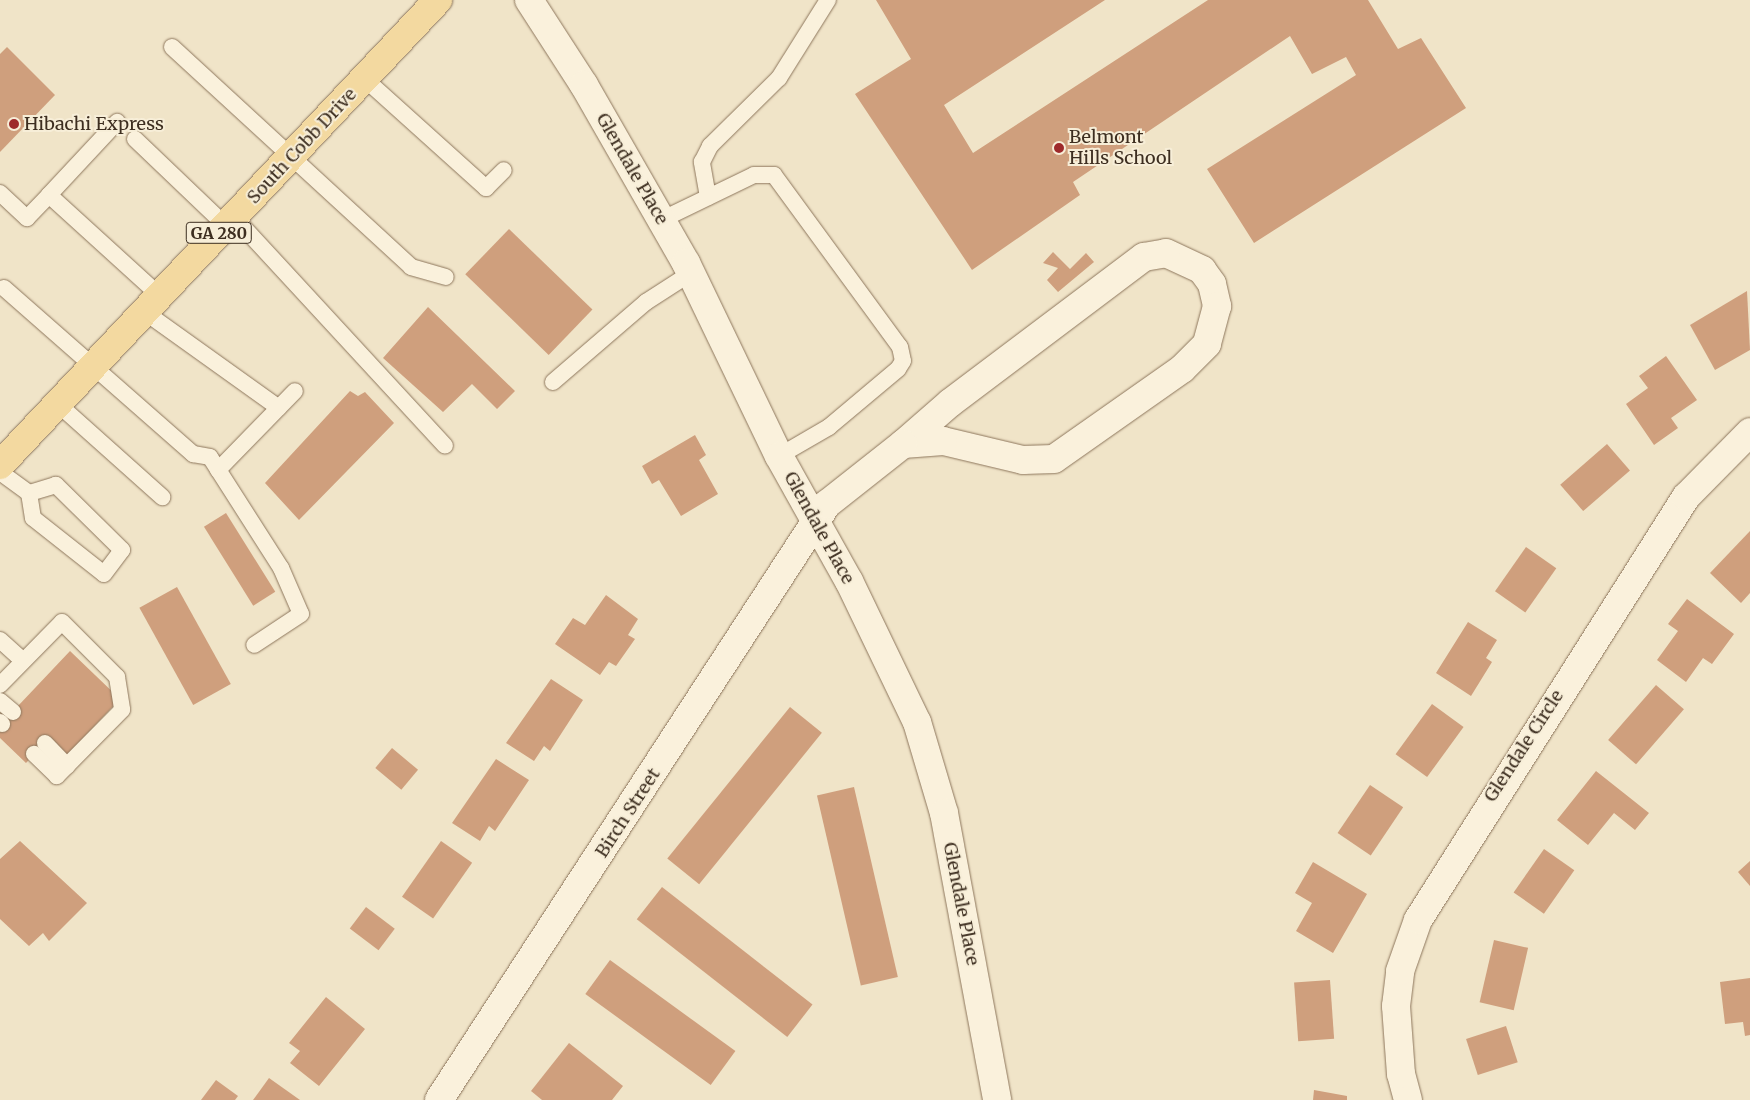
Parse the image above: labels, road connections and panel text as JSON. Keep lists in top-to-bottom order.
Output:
{
  "streets": {
    "main road": ["South Cobb Drive", "GA 280"],
    "street": ["Glendale Place", "Glendale Circle", "Birch Street"]
  },
  "crossings": [
    ["Glendale Place", "Birch Street"]
  ],
  "places": ["Hibachi Express", "Belmont Hills School"]
}
